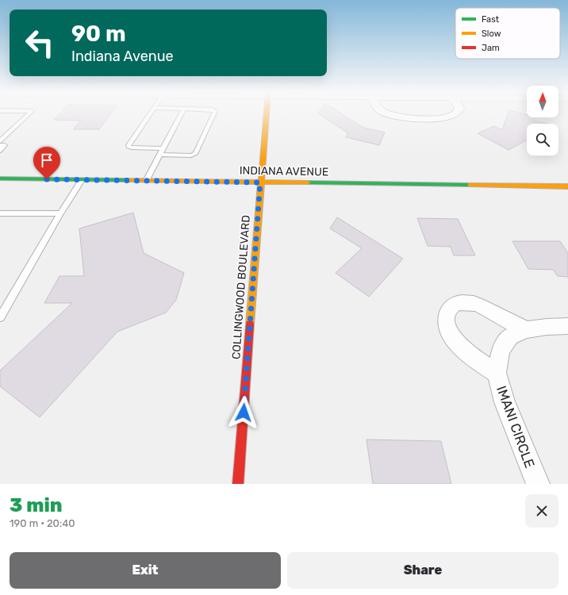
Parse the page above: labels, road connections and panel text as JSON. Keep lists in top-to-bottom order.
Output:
{
  "streets": {
    "street": ["INDIANA AVENUE", "COLLINGWOOD BOULEVARD", "IMANI CIRCLE"]
  },
  "crossings": [
    ["INDIANA AVENUE", "COLLINGWOOD BOULEVARD"]
  ],
  "legend": ["Fast", "Slow", "Jam"],
  "north": "top",
  "page": {
    "turn": ["90 m", "Indiana Avenue"],
    "heading": ["3 min", "190 m · 20:40"],
    "buttons": ["Exit", "Share"]
  }
}
